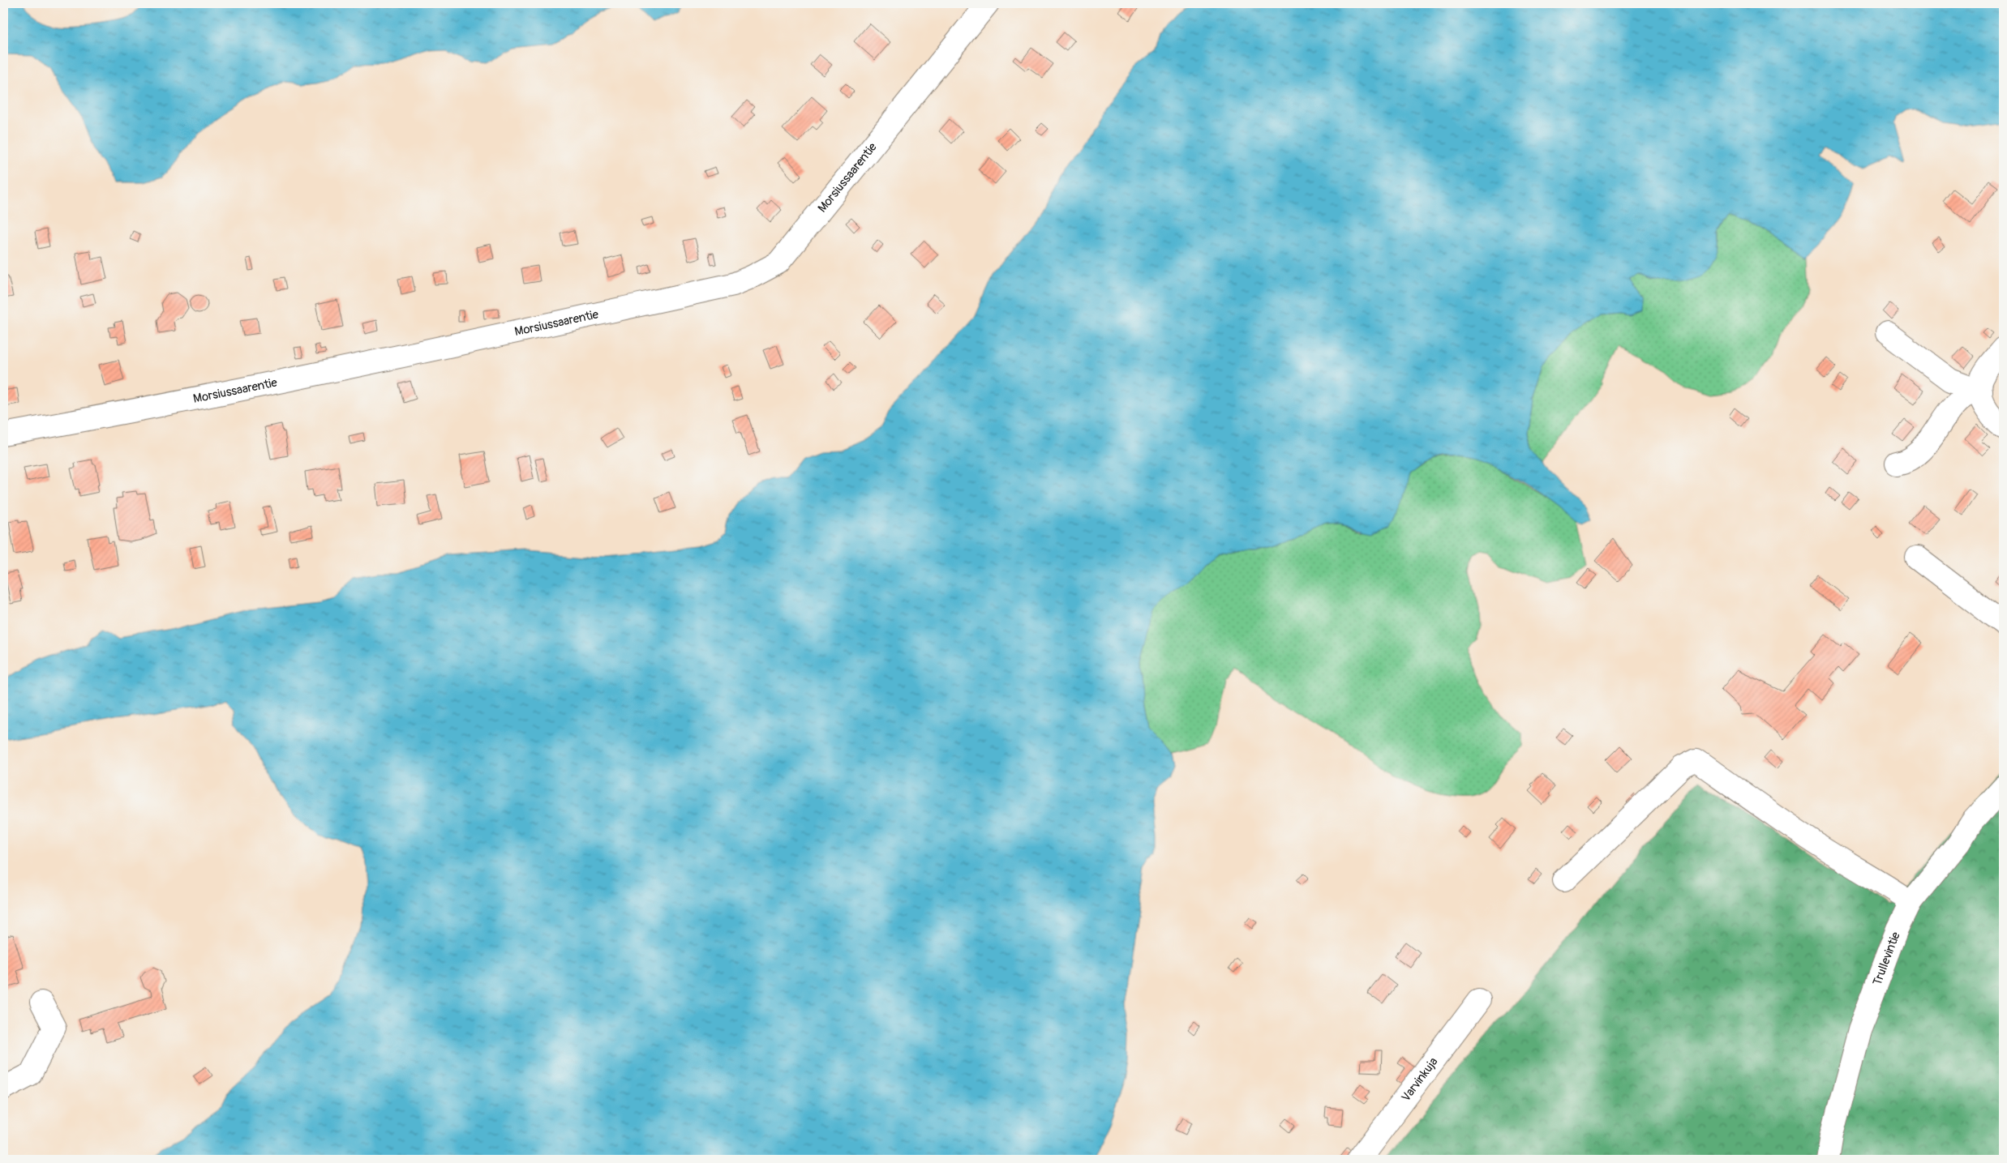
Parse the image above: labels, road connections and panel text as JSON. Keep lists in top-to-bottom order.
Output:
{
  "streets": {
    "street": ["Morsiussaarentie", "Trullevintie", "Varvinkuja"]
  }
}
